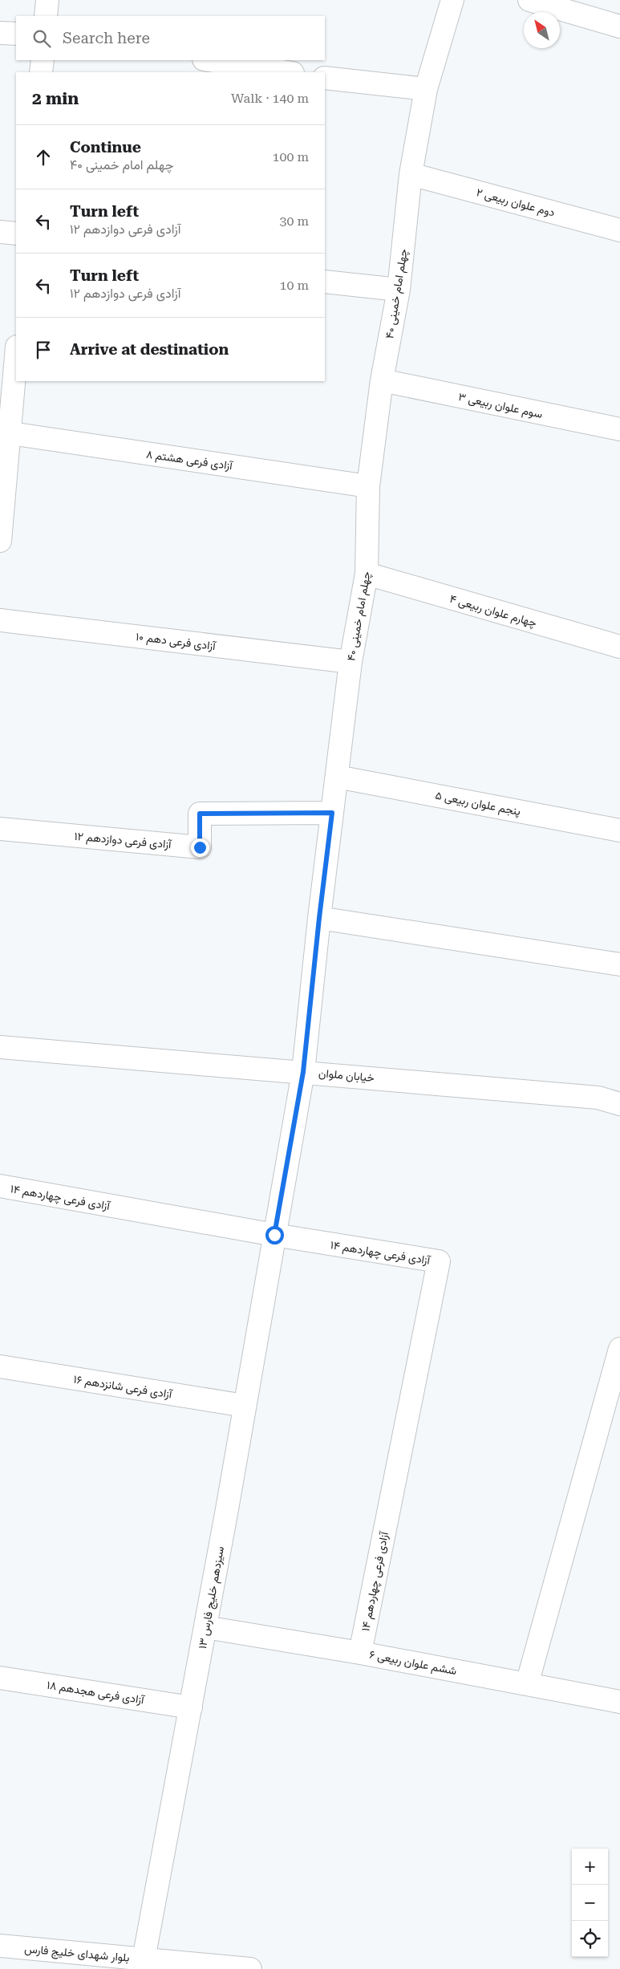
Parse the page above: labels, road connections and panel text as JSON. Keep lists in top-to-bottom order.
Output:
{
  "streets": {
    "street": [
      "دوم علوان ربیعی ۲",
      "چهلم امام خمینی ۴۰",
      "سوم علوان ربیعی ۳",
      "آزادی فرعی هشتم ۸",
      "چهارم علوان ربیعی ۴",
      "آزادی فرعی دهم ۱۰",
      "پنجم علوان ربیعی ۵",
      "آزادی فرعی دوازدهم ۱۲",
      "خیابان ملوان",
      "آزادی فرعی چهاردهم ۱۴",
      "آزادی فرعی شانزدهم ۱۶",
      "سیزدهم خلیج فارس ۱۳",
      "ششم علوان ربیعی ۶",
      "آزادی فرعی هجدهم ۱۸",
      "بلوار شهدای خلیج فارس"
    ]
  },
  "crossings": [
    ["دوم علوان ربیعی ۲", "چهلم امام خمینی ۴۰"],
    ["چهلم امام خمینی ۴۰", "سوم علوان ربیعی ۳"],
    ["چهلم امام خمینی ۴۰", "آزادی فرعی هشتم ۸"],
    ["چهلم امام خمینی ۴۰", "چهارم علوان ربیعی ۴"],
    ["چهلم امام خمینی ۴۰", "آزادی فرعی دهم ۱۰"],
    ["چهلم امام خمینی ۴۰", "پنجم علوان ربیعی ۵"],
    ["چهلم امام خمینی ۴۰", "آزادی فرعی دوازدهم ۱۲"],
    ["چهلم امام خمینی ۴۰", "خیابان ملوان"],
    ["چهلم امام خمینی ۴۰", "آزادی فرعی چهاردهم ۱۴"],
    ["چهلم امام خمینی ۴۰", "سیزدهم خلیج فارس ۱۳"],
    ["آزادی فرعی چهاردهم ۱۴", "سیزدهم خلیج فارس ۱۳"],
    ["آزادی فرعی چهاردهم ۱۴", "ششم علوان ربیعی ۶"],
    ["آزادی فرعی شانزدهم ۱۶", "سیزدهم خلیج فارس ۱۳"],
    ["سیزدهم خلیج فارس ۱۳", "ششم علوان ربیعی ۶"],
    ["سیزدهم خلیج فارس ۱۳", "آزادی فرعی هجدهم ۱۸"],
    ["سیزدهم خلیج فارس ۱۳", "بلوار شهدای خلیج فارس"]
  ],
  "north": "top left",
  "page": {
    "search": "Search here",
    "heading": ["2 min", "Walk · 140 m"],
    "list": [
      ["Continue", "چهلم امام خمینی ۴۰", "100 m"],
      ["Turn left", "آزادی فرعی دوازدهم ۱۲", "30 m"],
      ["Turn left", "آزادی فرعی دوازدهم ۱۲", "10 m"],
      "Arrive at destination"
    ],
    "map_buttons": ["+", "−"]
  }
}
